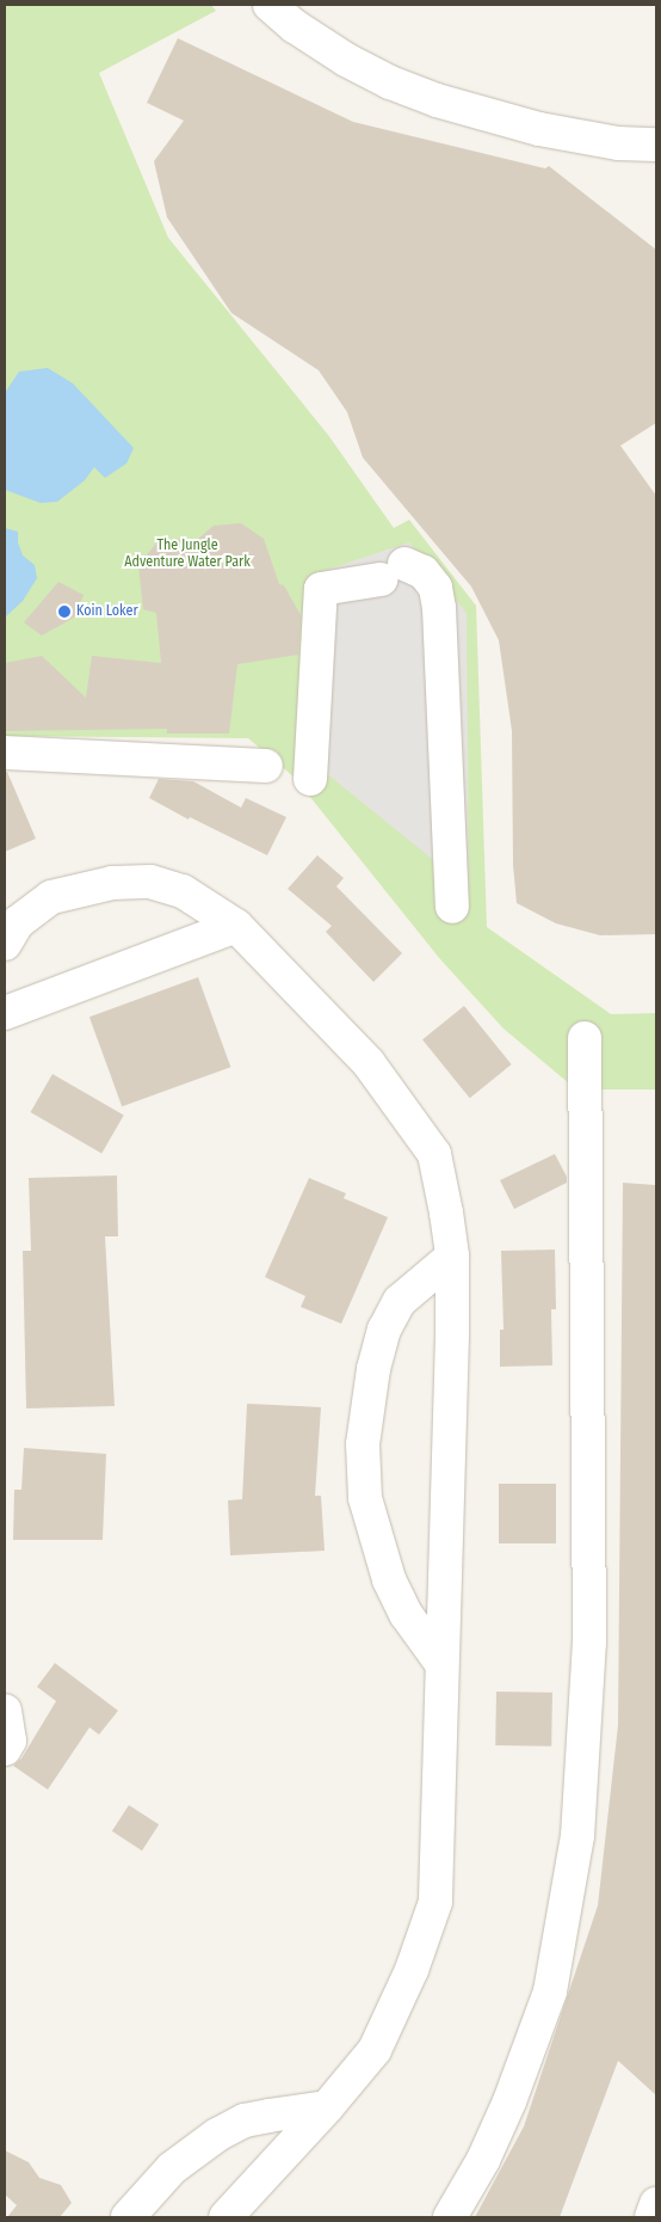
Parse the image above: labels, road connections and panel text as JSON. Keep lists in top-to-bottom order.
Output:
{
  "parks": ["The Jungle Adventure Water Park"],
  "places": ["Koin Loker"]
}
